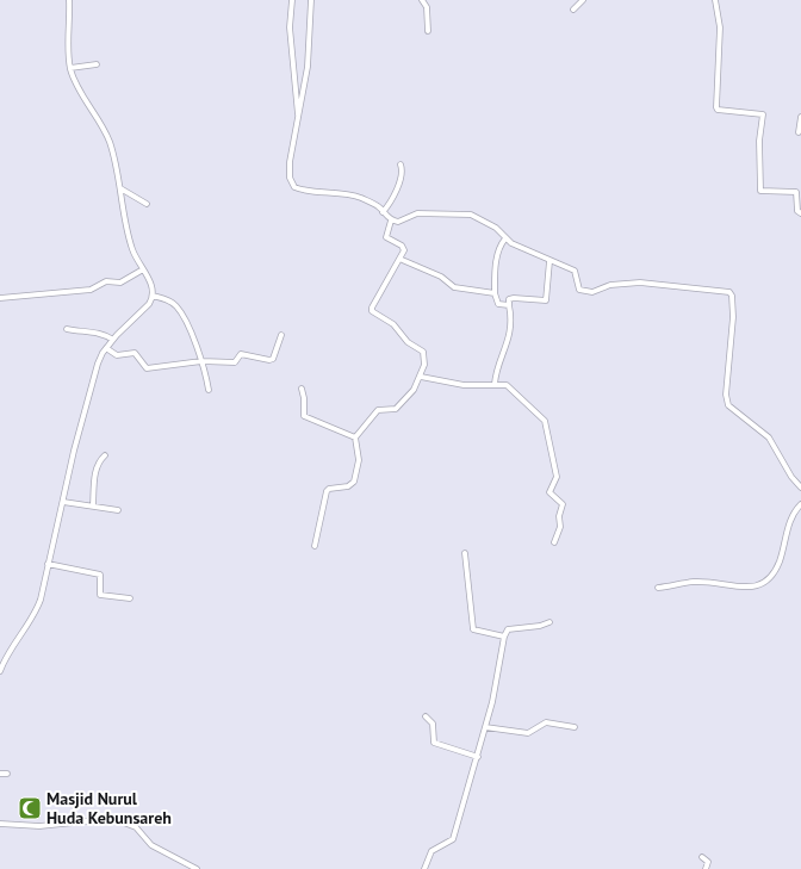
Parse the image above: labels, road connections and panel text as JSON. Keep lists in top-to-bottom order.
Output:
{
  "places": {
    "mosque": ["Masjid Nurul Huda Kebunsareh"]
  }
}
